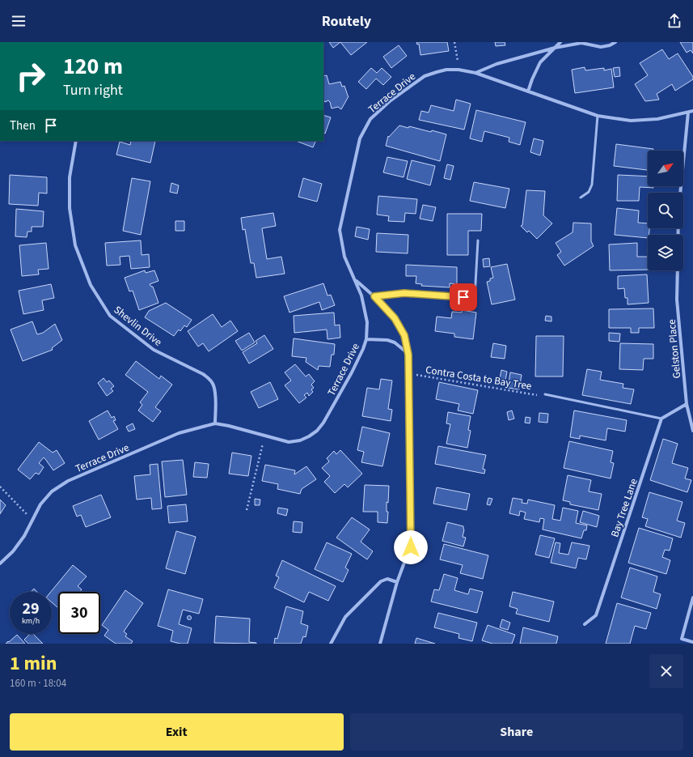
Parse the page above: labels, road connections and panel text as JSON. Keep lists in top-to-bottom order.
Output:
{
  "streets": {
    "street": [
      "Terrace Drive",
      "Shevlin Drive",
      "Gelston Place",
      "Bay Tree Lane"
    ],
    "path": ["Contra Costa to Bay Tree"]
  },
  "crossings": [
    ["Terrace Drive", "Shevlin Drive"],
    ["Terrace Drive", "Gelston Place"]
  ],
  "north": "top right",
  "page": {
    "header": "Routely",
    "turn": ["120 m", "Turn right"],
    "then": "Then",
    "speed": "29 km/h",
    "limit": "30",
    "heading": ["1 min", "160 m · 18:04"],
    "buttons": ["Exit", "Share"]
  }
}
